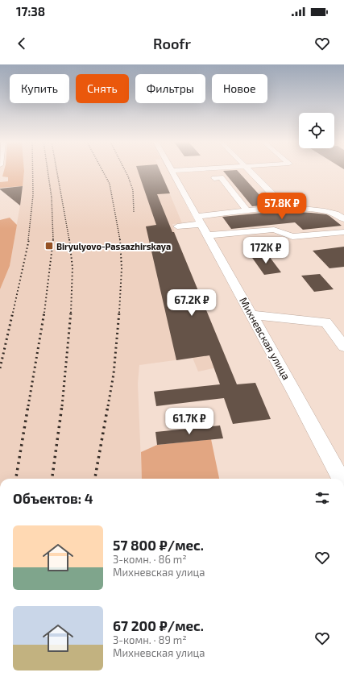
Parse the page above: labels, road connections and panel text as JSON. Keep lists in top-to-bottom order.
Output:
{
  "streets": {
    "street": ["Михневская улица"]
  },
  "places": {
    "transit": ["Biryulyovo-Passazhirskaya"]
  },
  "page": {
    "status": "17:38",
    "header": "Roofr",
    "chip": [
      "Купить",
      "Снять",
      "Фильтры",
      "Новое"
    ],
    "price": [
      "57.8K ₽",
      "172K ₽",
      "67.2K ₽",
      "61.7K ₽"
    ],
    "heading": "Объектов: 4",
    "list": [
      {
        "name": "57 800 ₽/мес.",
        "note": "3-комн. · 86 m² · Михневская улица"
      },
      {
        "name": "67 200 ₽/мес.",
        "note": "3-комн. · 89 m² · Михневская улица"
      }
    ]
  }
}
